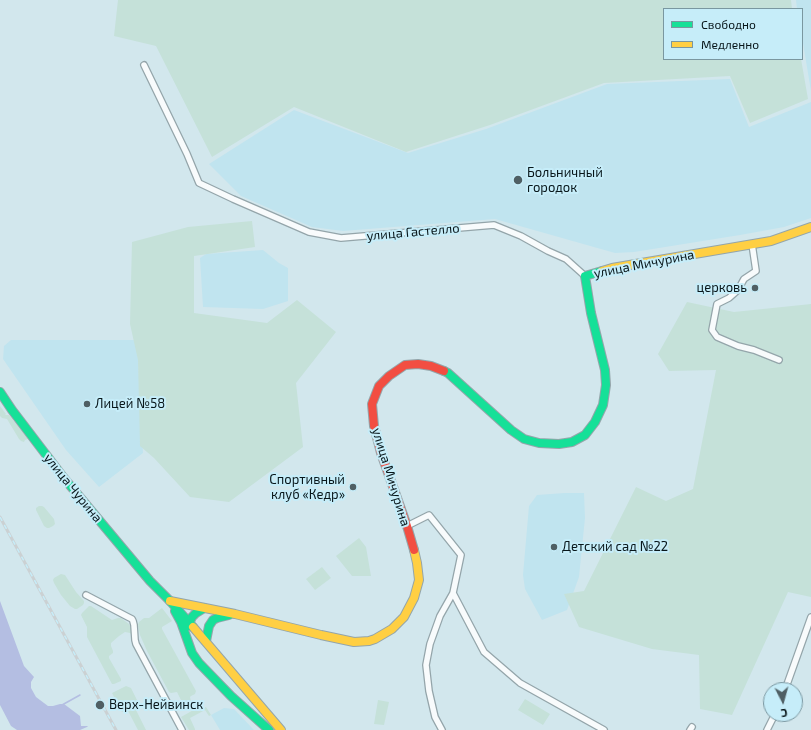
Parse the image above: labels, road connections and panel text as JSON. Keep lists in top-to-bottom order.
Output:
{
  "streets": {
    "street": ["улица Гастелло", "улица Мичурина", "улица Чурина"]
  },
  "crossings": [
    ["улица Гастелло", "улица Мичурина"],
    ["улица Мичурина", "улица Чурина"]
  ],
  "places": [
    "Больничный городок",
    "церковь",
    "Лицей №58",
    "Спортивный клуб «Кедр»",
    "Детский сад №22",
    "Верх-Нейвинск"
  ],
  "legend": ["Свободно", "Медленно"],
  "north": "bottom"
}
